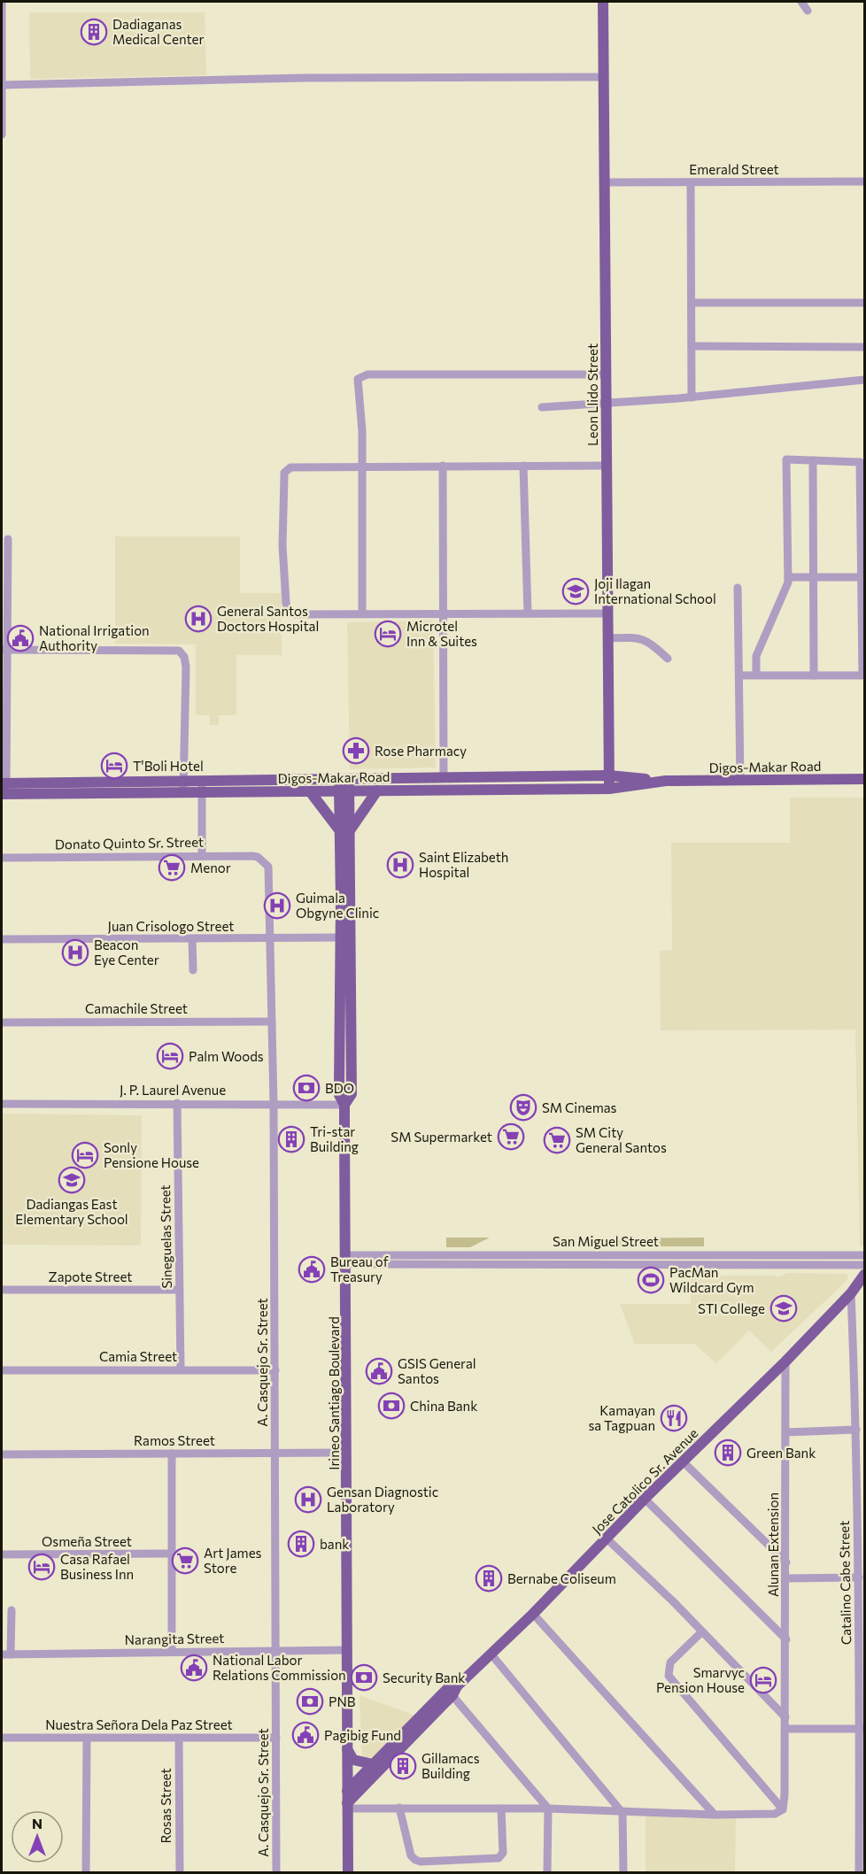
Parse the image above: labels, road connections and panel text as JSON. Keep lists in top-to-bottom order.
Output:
{
  "streets": {
    "main road": [
      "Leon Llido Street",
      "Digos-Makar Road",
      "Irineo Santiago Boulevard",
      "Jose Catolico Sr. Avenue"
    ],
    "street": [
      "Emerald Street",
      "Donato Quinto Sr. Street",
      "Juan Crisologo Street",
      "Camachile Street",
      "J. P. Laurel Avenue",
      "Sineguelas Street",
      "San Miguel Street",
      "Zapote Street",
      "Camia Street",
      "A. Casquejo Sr. Street",
      "Ramos Street",
      "Osmeña Street",
      "Alunan Extension",
      "Catalino Cabe Street",
      "Narangita Street",
      "Nuestra Señora Dela Paz Street",
      "Rosas Street"
    ]
  },
  "crossings": [
    ["Emerald Street", "Leon Llido Street"],
    ["Leon Llido Street", "Digos-Makar Road"],
    ["Digos-Makar Road", "Irineo Santiago Boulevard"],
    ["Donato Quinto Sr. Street", "A. Casquejo Sr. Street"],
    ["Juan Crisologo Street", "A. Casquejo Sr. Street"],
    ["Juan Crisologo Street", "Irineo Santiago Boulevard"],
    ["Camachile Street", "A. Casquejo Sr. Street"],
    ["J. P. Laurel Avenue", "Sineguelas Street"],
    ["J. P. Laurel Avenue", "A. Casquejo Sr. Street"],
    ["J. P. Laurel Avenue", "Irineo Santiago Boulevard"],
    ["Sineguelas Street", "Zapote Street"],
    ["Sineguelas Street", "Camia Street"],
    ["San Miguel Street", "Irineo Santiago Boulevard"],
    ["Camia Street", "A. Casquejo Sr. Street"],
    ["A. Casquejo Sr. Street", "Ramos Street"],
    ["A. Casquejo Sr. Street", "Narangita Street"],
    ["A. Casquejo Sr. Street", "Nuestra Señora Dela Paz Street"],
    ["Irineo Santiago Boulevard", "Ramos Street"],
    ["Irineo Santiago Boulevard", "Jose Catolico Sr. Avenue"],
    ["Irineo Santiago Boulevard", "Narangita Street"],
    ["Jose Catolico Sr. Avenue", "Alunan Extension"],
    ["Jose Catolico Sr. Avenue", "Catalino Cabe Street"],
    ["Nuestra Señora Dela Paz Street", "Rosas Street"]
  ],
  "places": {
    "building": [
      "Dadiaganas Medical Center",
      "Tri-star Building",
      "Green Bank",
      "bank",
      "Bernabe Coliseum",
      "Gillamacs Building"
    ],
    "school or university": ["Joji Ilagan International School", "Dadiangas East Elementary School", "STI College"],
    "hospital": [
      "General Santos Doctors Hospital",
      "Saint Elizabeth Hospital",
      "Guimala Obgyne Clinic",
      "Beacon Eye Center",
      "Gensan Diagnostic Laboratory"
    ],
    "hotel": [
      "Microtel Inn & Suites",
      "T'Boli Hotel",
      "Palm Woods",
      "Sonly Pensione House",
      "Casa Rafael Business Inn",
      "Smarvyc Pension House"
    ],
    "public building": [
      "National Irrigation Authority",
      "Bureau of Treasury",
      "GSIS General Santos",
      "National Labor Relations Commission",
      "Pagibig Fund"
    ],
    "pharmacy": ["Rose Pharmacy"],
    "supermarket": [
      "Menor",
      "SM Supermarket",
      "SM City General Santos",
      "Art James Store"
    ],
    "bank": [
      "BDO",
      "China Bank",
      "Security Bank",
      "PNB"
    ],
    "theatre": ["SM Cinemas"],
    "sports": ["PacMan Wildcard Gym"],
    "restaurant": ["Kamayan sa Tagpuan"]
  },
  "north": "top"
}
